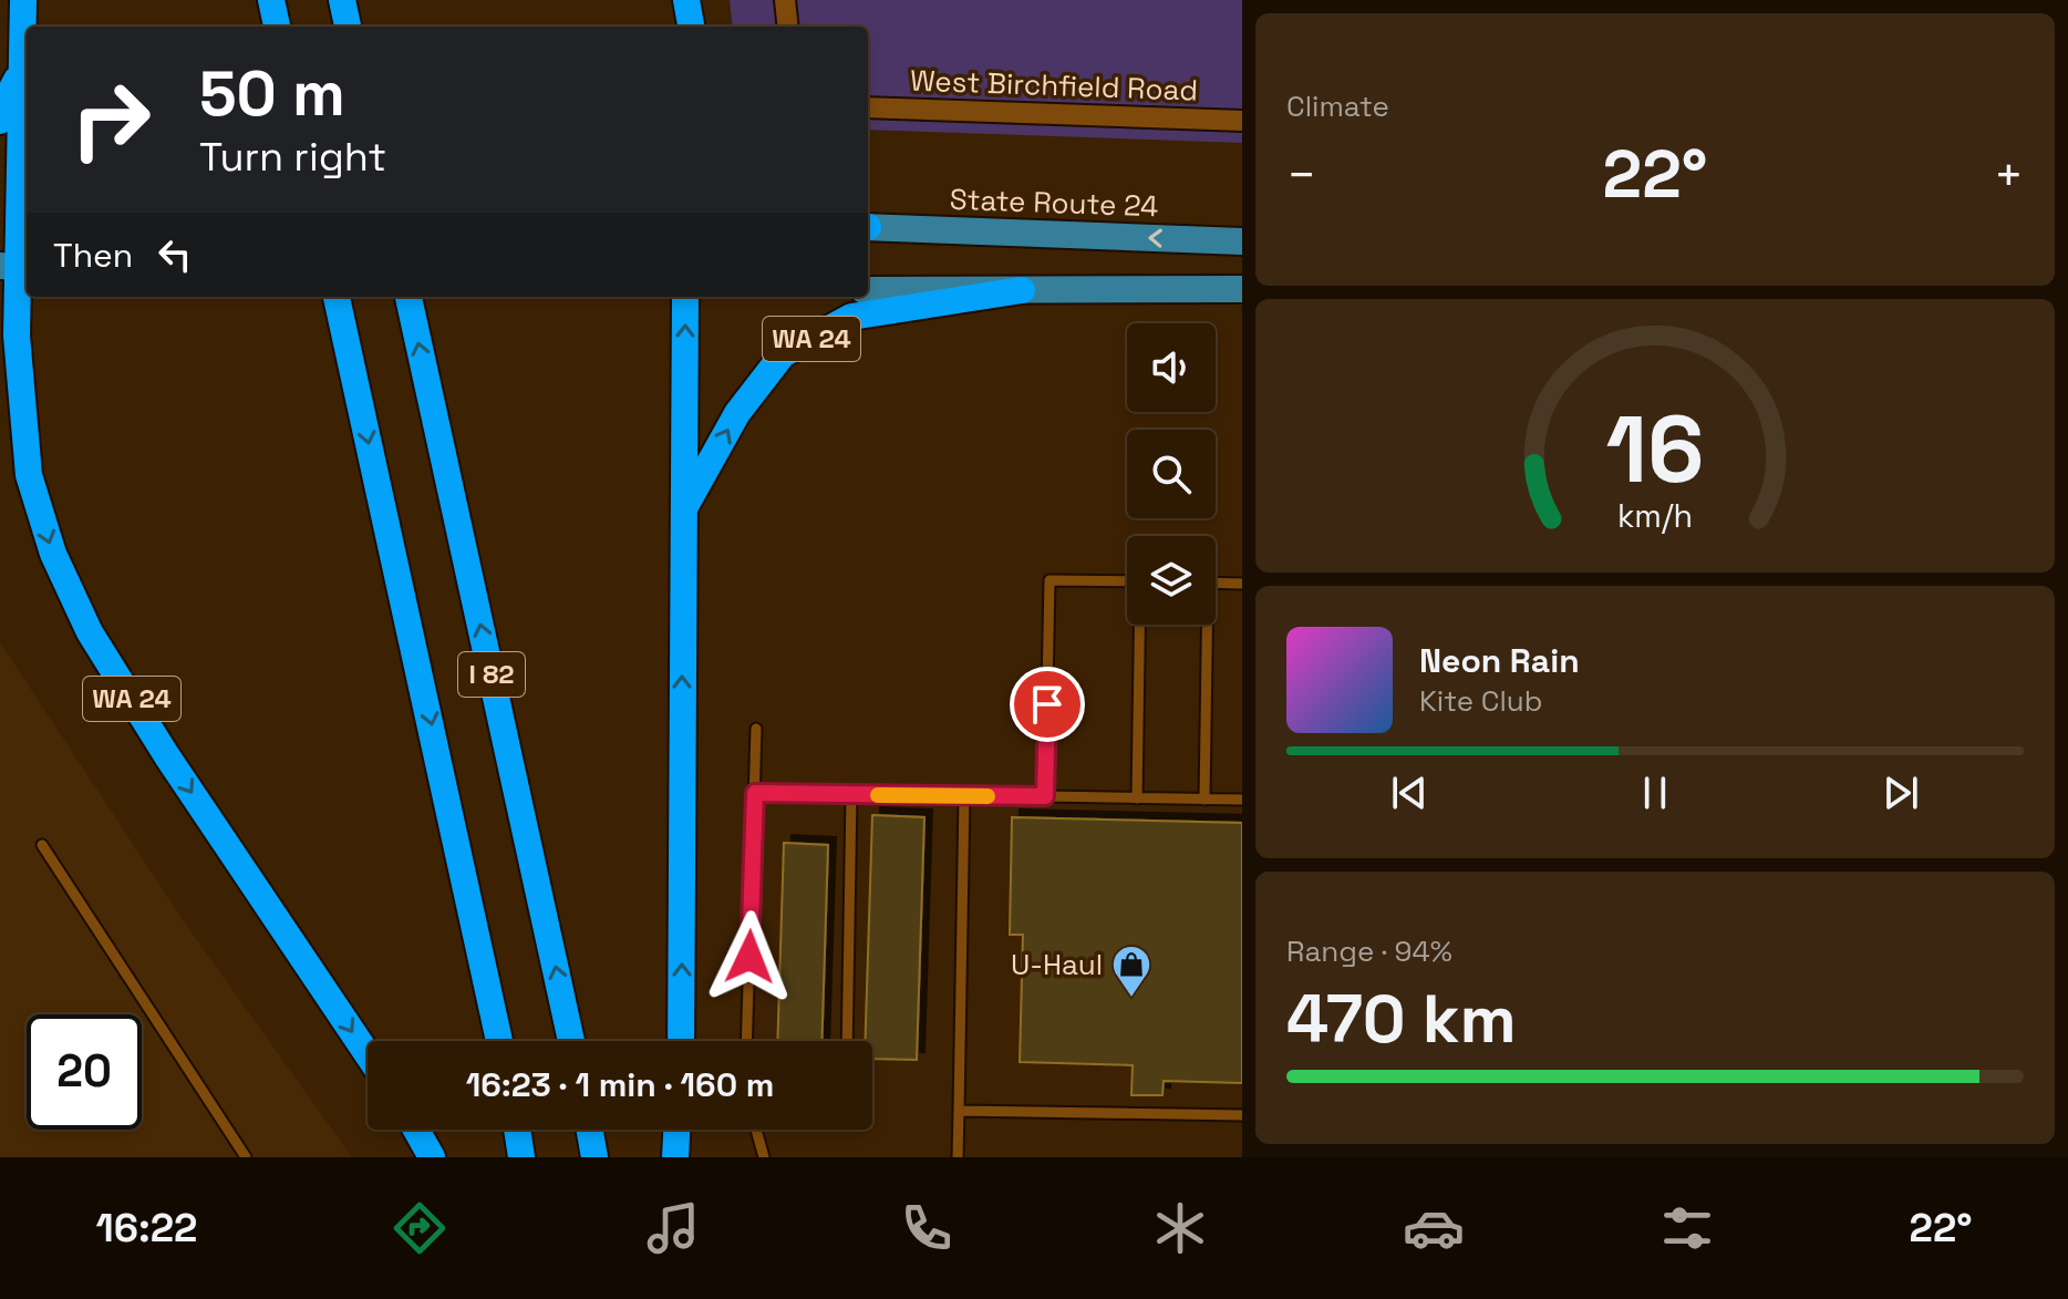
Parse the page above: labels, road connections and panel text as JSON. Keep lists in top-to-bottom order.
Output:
{
  "streets": {
    "highway": ["WA 24", "I 82"],
    "main road": ["State Route 24"],
    "street": ["West Birchfield Road"]
  },
  "places": {
    "shop": ["U-Haul"]
  },
  "page": {
    "tile": [
      "Climate",
      ["Range · 94%", "470 km"]
    ],
    "turn": ["50 m", "Turn right"],
    "heat": ["−", "22°", "+"],
    "then": "Then",
    "song": ["Neon Rain", "Kite Club"],
    "limit": "20",
    "trip": "16:23 · 1 min · 160 m",
    "tabs": ["16:22", "22°"],
    "gauge": ["16", "km/h"]
  }
}
